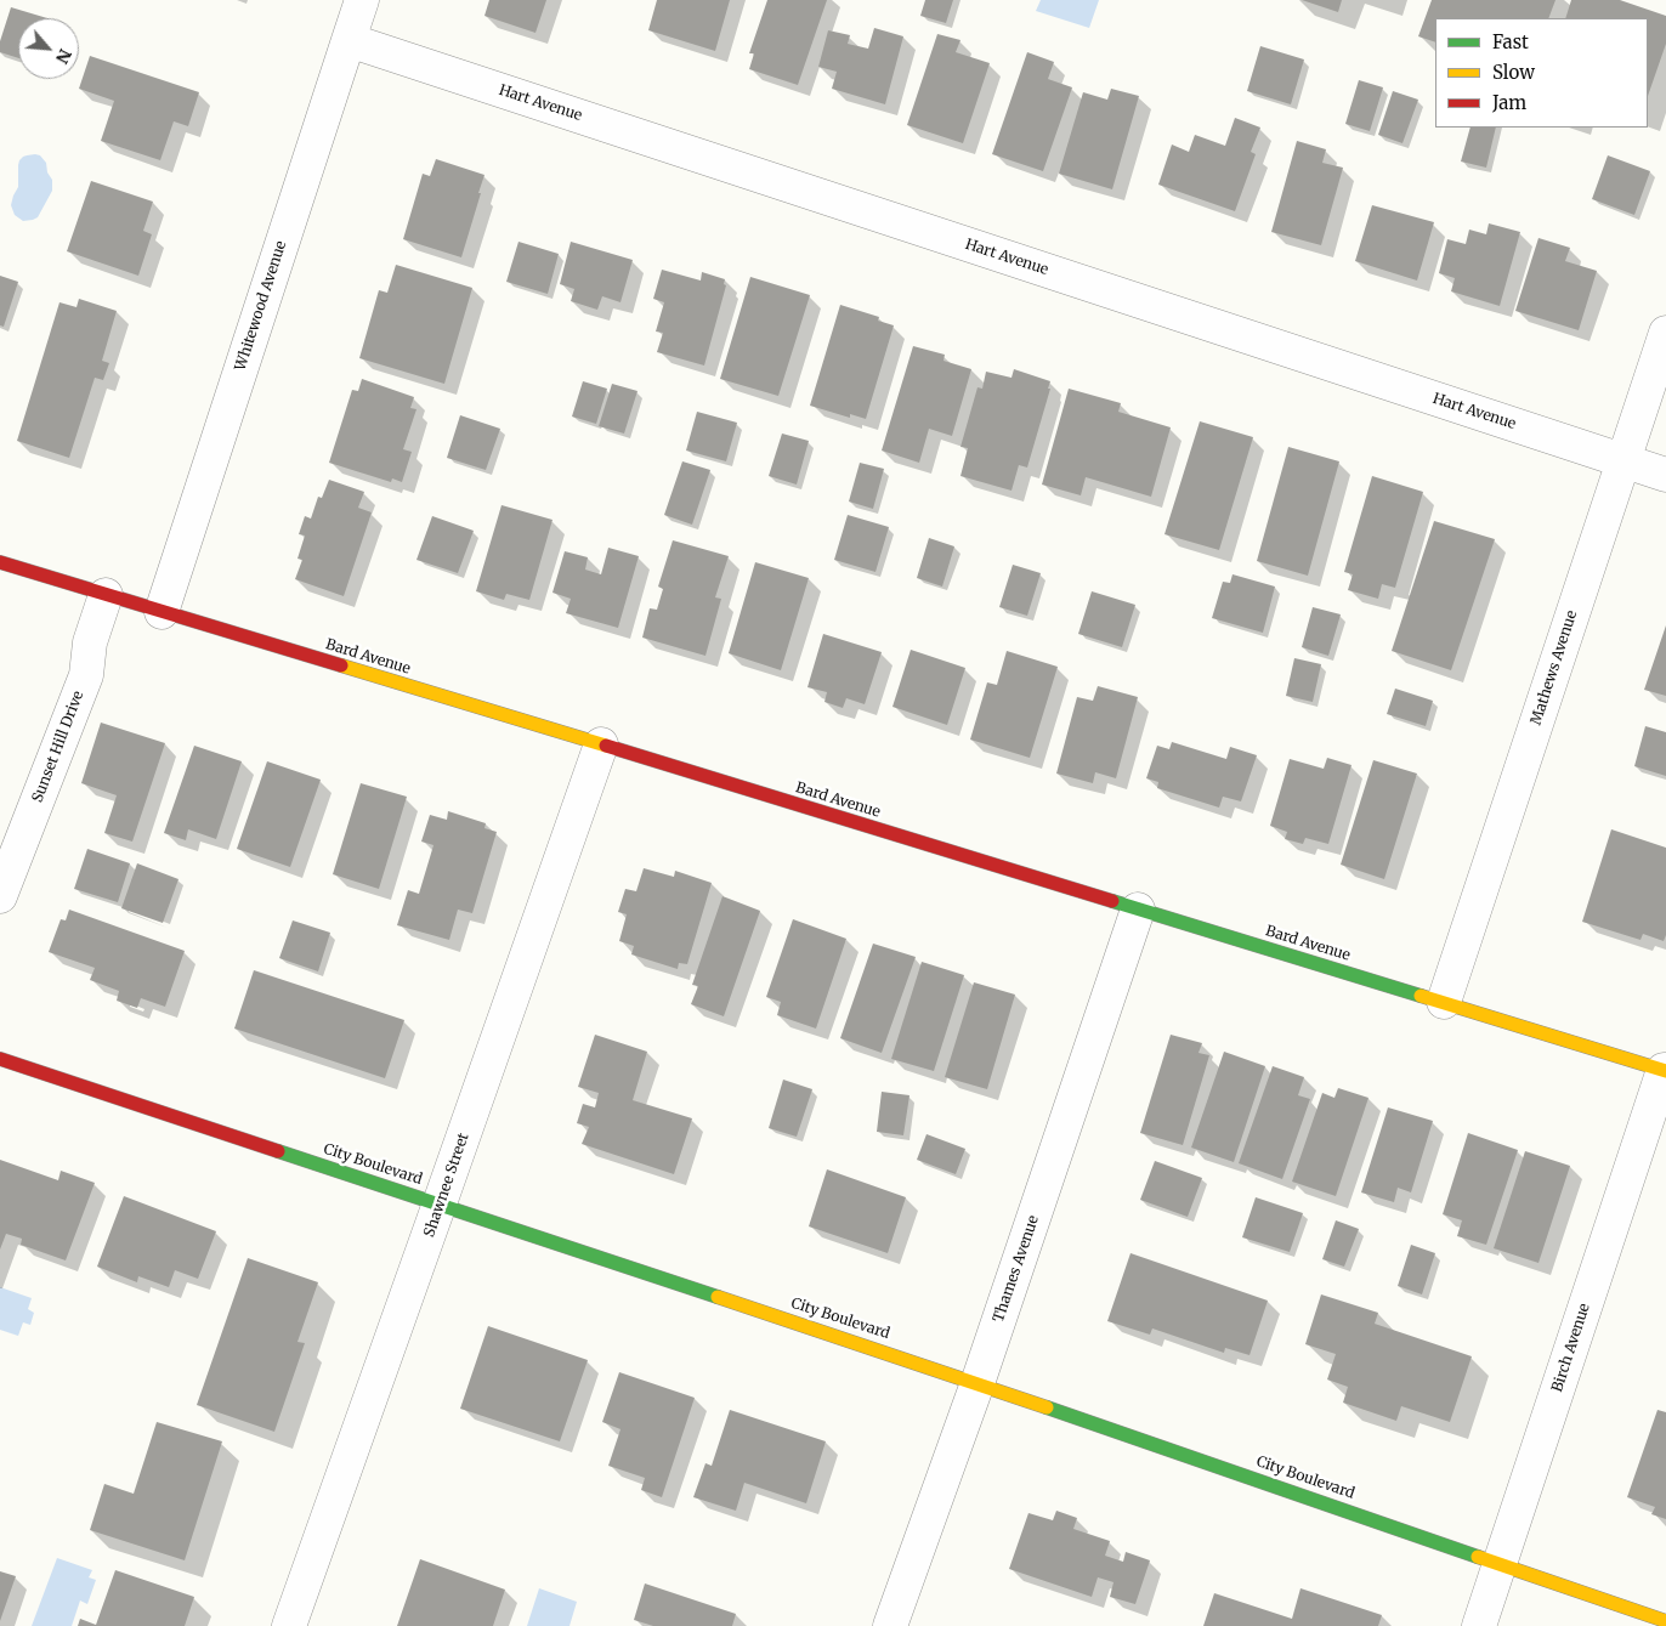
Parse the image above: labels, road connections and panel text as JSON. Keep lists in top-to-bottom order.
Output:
{
  "streets": {
    "street": [
      "Hart Avenue",
      "Whitewood Avenue",
      "Bard Avenue",
      "Mathews Avenue",
      "Sunset Hill Drive",
      "City Boulevard",
      "Shawnee Street",
      "Thames Avenue",
      "Birch Avenue"
    ]
  },
  "crossings": [
    ["Hart Avenue", "Whitewood Avenue"],
    ["Hart Avenue", "Mathews Avenue"],
    ["Whitewood Avenue", "Bard Avenue"],
    ["Bard Avenue", "Mathews Avenue"],
    ["Bard Avenue", "Sunset Hill Drive"],
    ["Bard Avenue", "Shawnee Street"],
    ["Bard Avenue", "Thames Avenue"],
    ["Bard Avenue", "Birch Avenue"],
    ["City Boulevard", "Shawnee Street"],
    ["City Boulevard", "Thames Avenue"],
    ["City Boulevard", "Birch Avenue"]
  ],
  "legend": ["Fast", "Slow", "Jam"],
  "north": "bottom right"
}
